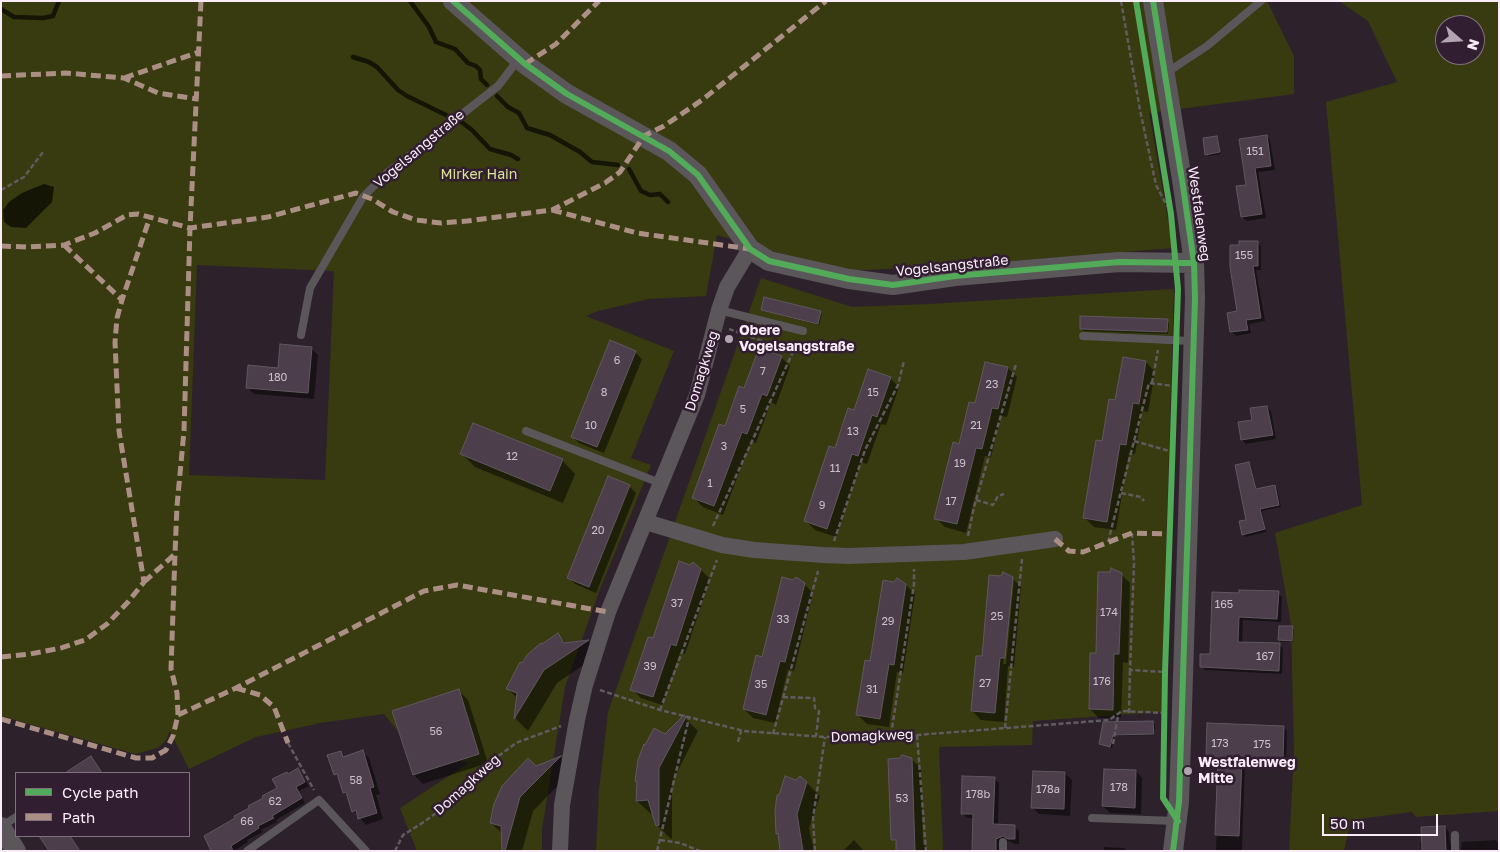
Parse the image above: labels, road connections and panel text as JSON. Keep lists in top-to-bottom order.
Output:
{
  "streets": {
    "street": ["Vogelsangstraße", "Westfalenweg", "Domagkweg"]
  },
  "crossings": [
    ["Vogelsangstraße", "Westfalenweg"],
    ["Vogelsangstraße", "Domagkweg"]
  ],
  "parks": ["Mirker Hain"],
  "places": ["Obere Vogelsangstraße", "Westfalenweg Mitte"],
  "house_numbers": [
    "151",
    "155",
    "6",
    "7",
    "180",
    "23",
    "8",
    "15",
    "5",
    "10",
    "21",
    "13",
    "3",
    "12",
    "19",
    "11",
    "1",
    "17",
    "9",
    "20",
    "37",
    "165",
    "174",
    "25",
    "33",
    "29",
    "167",
    "39",
    "176",
    "27",
    "35",
    "31",
    "56",
    "173",
    "175",
    "58",
    "178",
    "178a",
    "178b",
    "53",
    "62",
    "66"
  ],
  "legend": ["Cycle path", "Path"],
  "scale_bar": "50 m",
  "north": "right"
}
